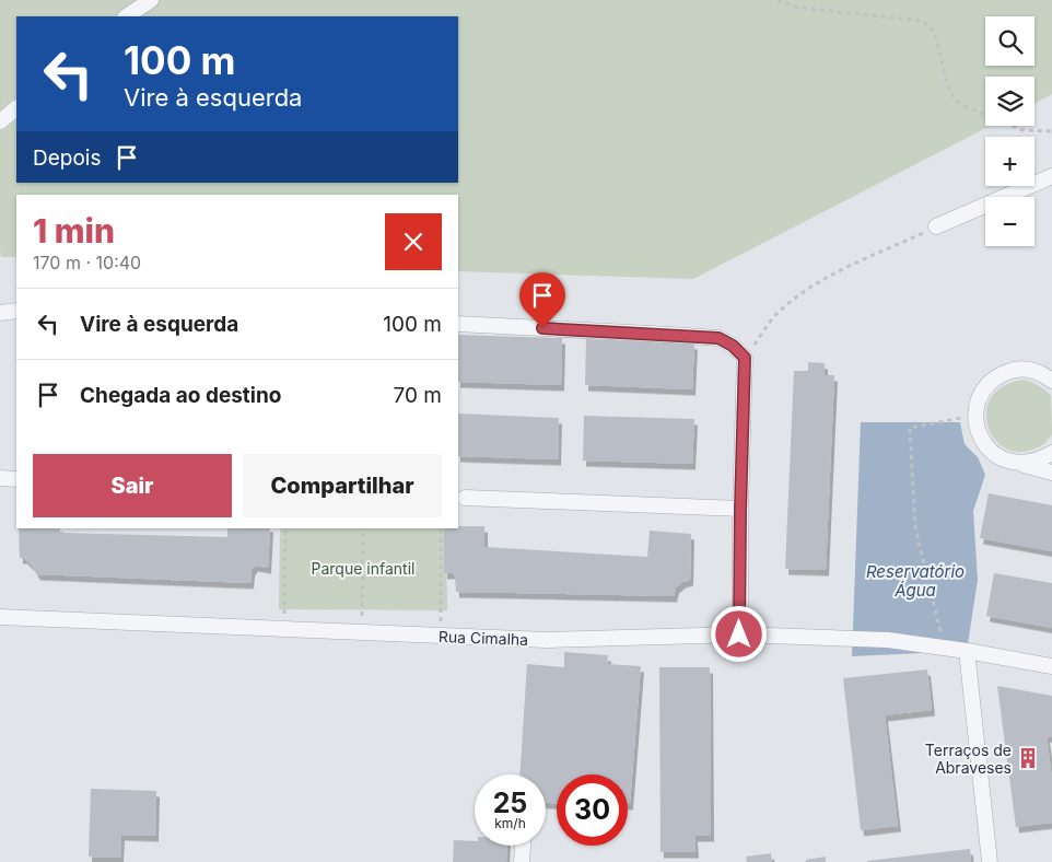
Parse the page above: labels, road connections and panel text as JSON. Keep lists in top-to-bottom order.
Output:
{
  "streets": {
    "street": ["Rua Cimalha"]
  },
  "water": ["Reservatório Água"],
  "parks": ["Parque infantil"],
  "places": {
    "building": ["Terraços de Abraveses"]
  },
  "page": {
    "map_buttons": ["+", "−"],
    "turn": ["100 m", "Vire à esquerda"],
    "then": "Depois",
    "heading": ["1 min", "170 m · 10:40"],
    "list": [
      {
        "name": "Vire à esquerda",
        "value": "100 m"
      },
      {
        "name": "Chegada ao destino",
        "value": "70 m"
      }
    ],
    "buttons": ["Sair", "Compartilhar"],
    "speed": "25 km/h",
    "limit": "30"
  }
}
